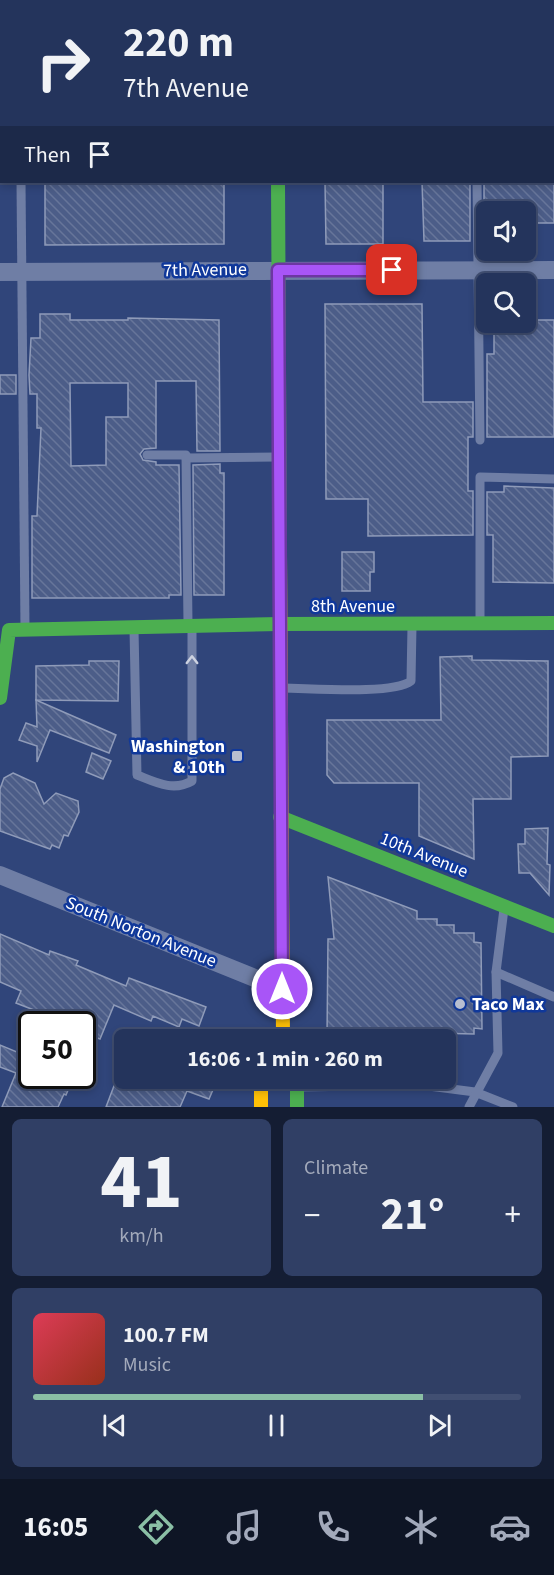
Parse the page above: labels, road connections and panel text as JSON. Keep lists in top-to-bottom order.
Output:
{
  "streets": {
    "main road": ["8th Avenue", "10th Avenue"],
    "street": ["7th Avenue", "South Norton Avenue"]
  },
  "places": {
    "transit": ["Washington & 10th"],
    "other": ["Taco Max"]
  },
  "page": {
    "turn": ["220 m", "7th Avenue"],
    "then": "Then",
    "limit": "50",
    "trip": "16:06 · 1 min · 260 m",
    "tile": [
      ["41", "km/h"],
      "Climate"
    ],
    "heat": ["−", "21°", "+"],
    "song": ["100.7 FM", "Music"],
    "tabs": "16:05"
  }
}
